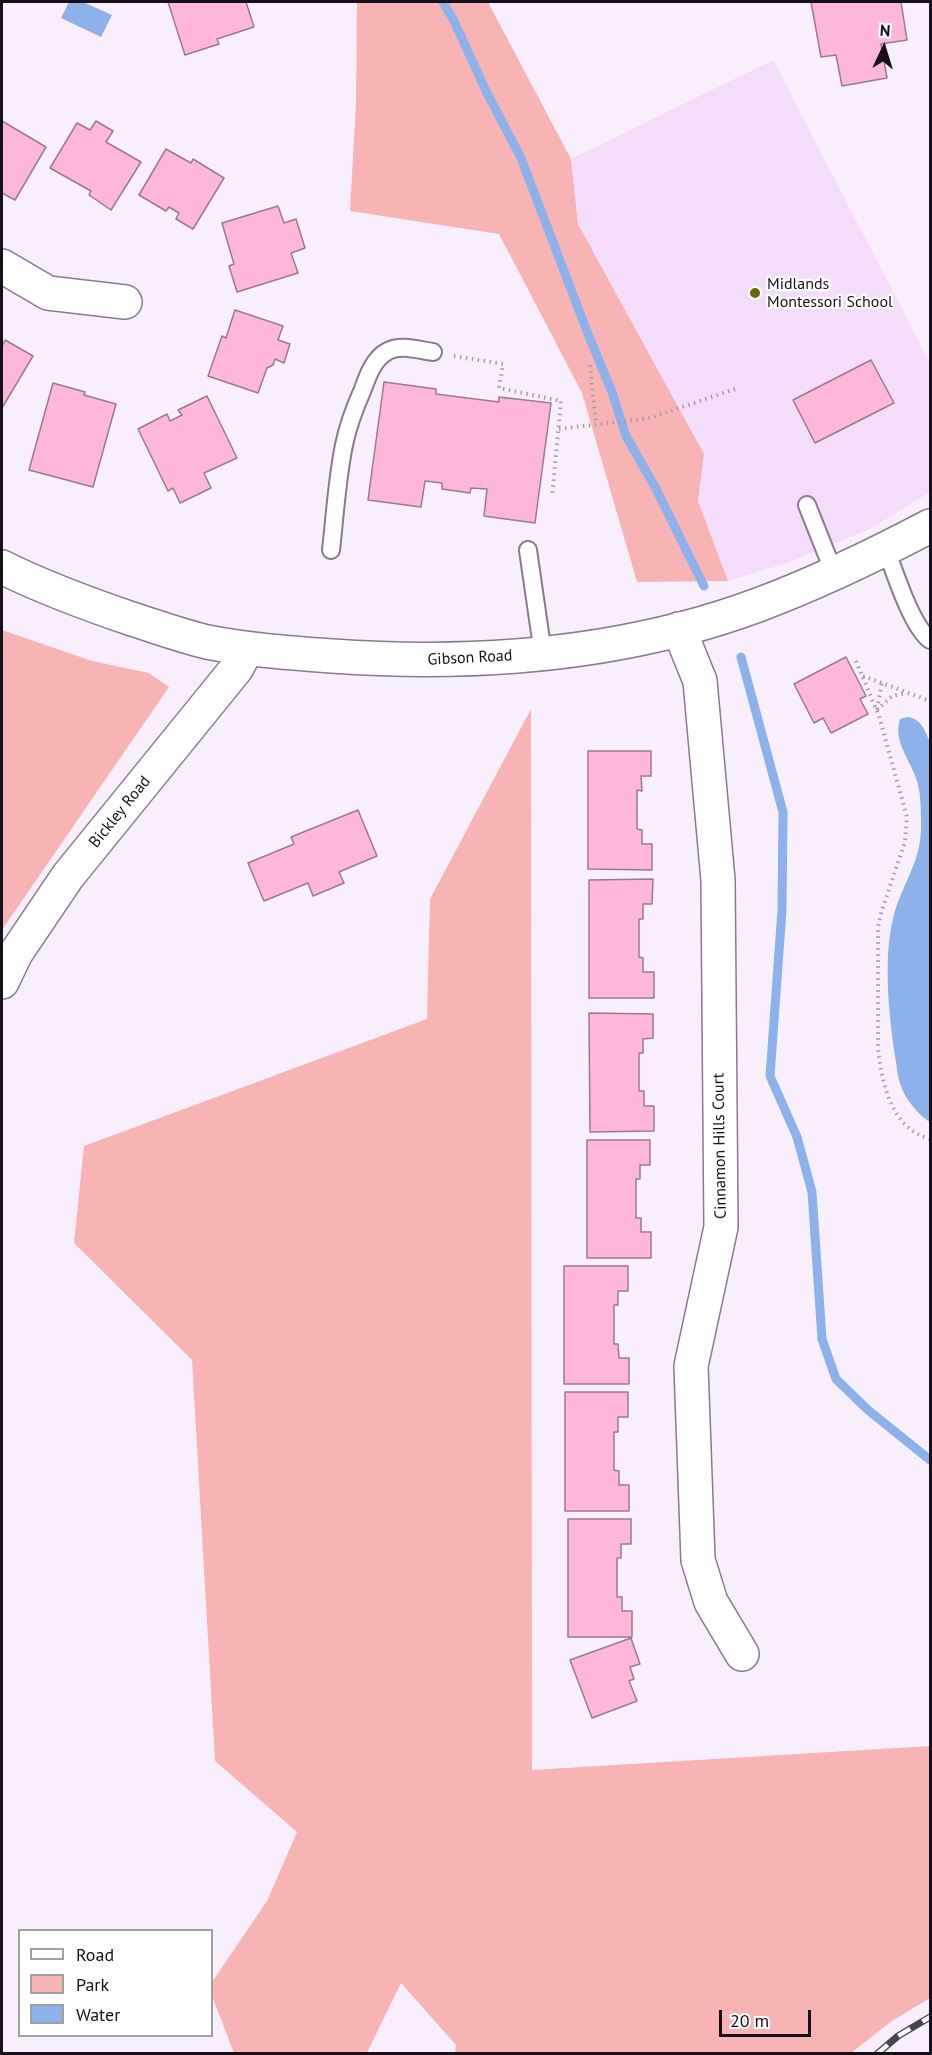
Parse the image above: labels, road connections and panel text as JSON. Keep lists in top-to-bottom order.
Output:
{
  "streets": {
    "street": ["Gibson Road", "Bickley Road", "Cinnamon Hills Court"]
  },
  "crossings": [
    ["Gibson Road", "Bickley Road"],
    ["Gibson Road", "Cinnamon Hills Court"]
  ],
  "places": ["Midlands Montessori School"],
  "legend": ["Road", "Park", "Water"],
  "scale_bar": "20 m",
  "north": "top"
}
